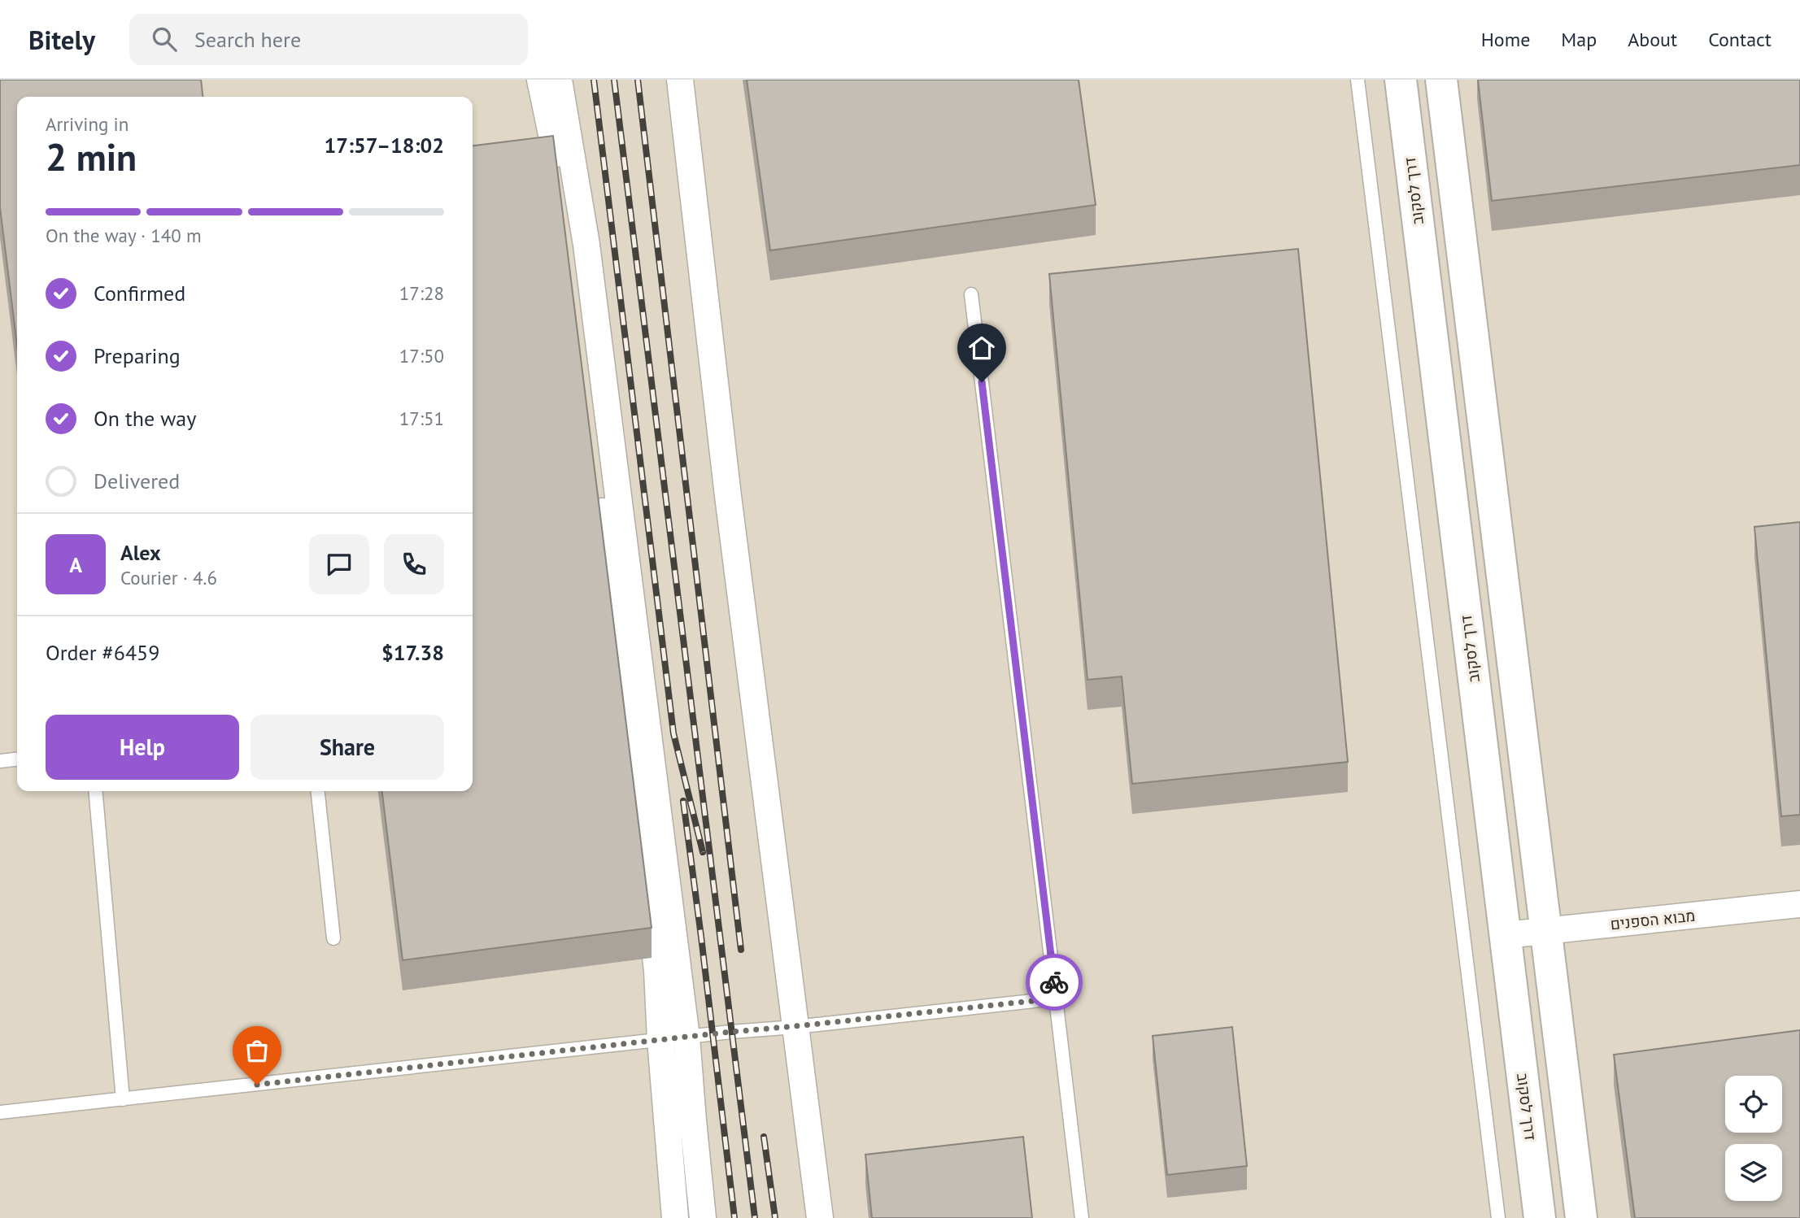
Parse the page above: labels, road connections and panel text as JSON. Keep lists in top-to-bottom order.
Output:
{
  "streets": {
    "street": ["דרך לסקוב", "מבוא הספנים"]
  },
  "crossings": [
    ["דרך לסקוב", "מבוא הספנים"]
  ],
  "page": {
    "header": "Bitely",
    "search": "Search here",
    "nav": [
      "Home",
      "Map",
      "About",
      "Contact"
    ],
    "heading": ["2 min", "Arriving in", "17:57–18:02"],
    "panel": [
      "Alex",
      "Courier · 4.6",
      "Order #6459",
      "$17.38"
    ],
    "bar": "On the way · 140 m",
    "list": [
      ["Confirmed", "17:28"],
      ["Preparing", "17:50"],
      ["On the way", "17:51"],
      "Delivered"
    ],
    "round": "A",
    "buttons": ["Help", "Share"]
  }
}
